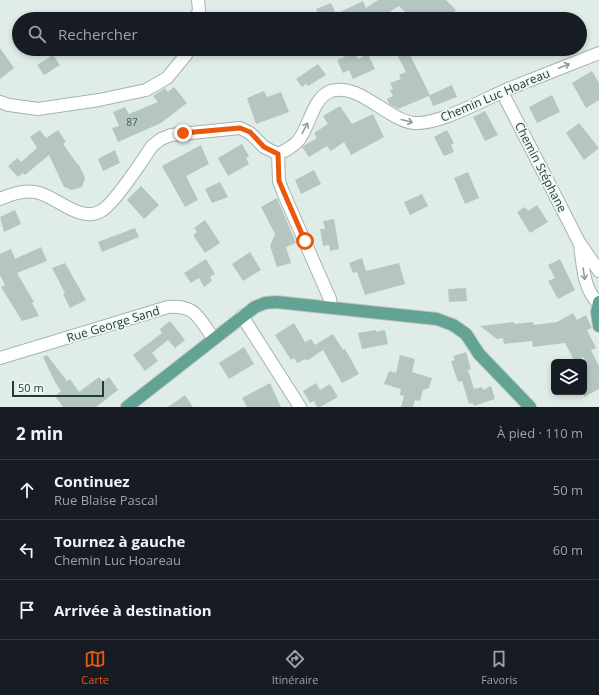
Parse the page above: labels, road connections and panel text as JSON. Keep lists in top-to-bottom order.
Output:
{
  "streets": {
    "street": ["Chemin Luc Hoareau", "Chemin Stéphane", "Rue George Sand"]
  },
  "crossings": [
    ["Chemin Luc Hoareau", "Chemin Stéphane"]
  ],
  "one_way": ["Chemin Luc Hoareau"],
  "house_numbers": ["87"],
  "scale_bar": "50 m",
  "page": {
    "search": "Rechercher",
    "scale": "50 m",
    "heading": ["2 min", "À pied · 110 m"],
    "list": [
      ["Continuez", "Rue Blaise Pascal", "50 m"],
      ["Tournez à gauche", "Chemin Luc Hoareau", "60 m"],
      "Arrivée à destination"
    ],
    "nav": ["Carte", "Itinéraire", "Favoris"]
  }
}
